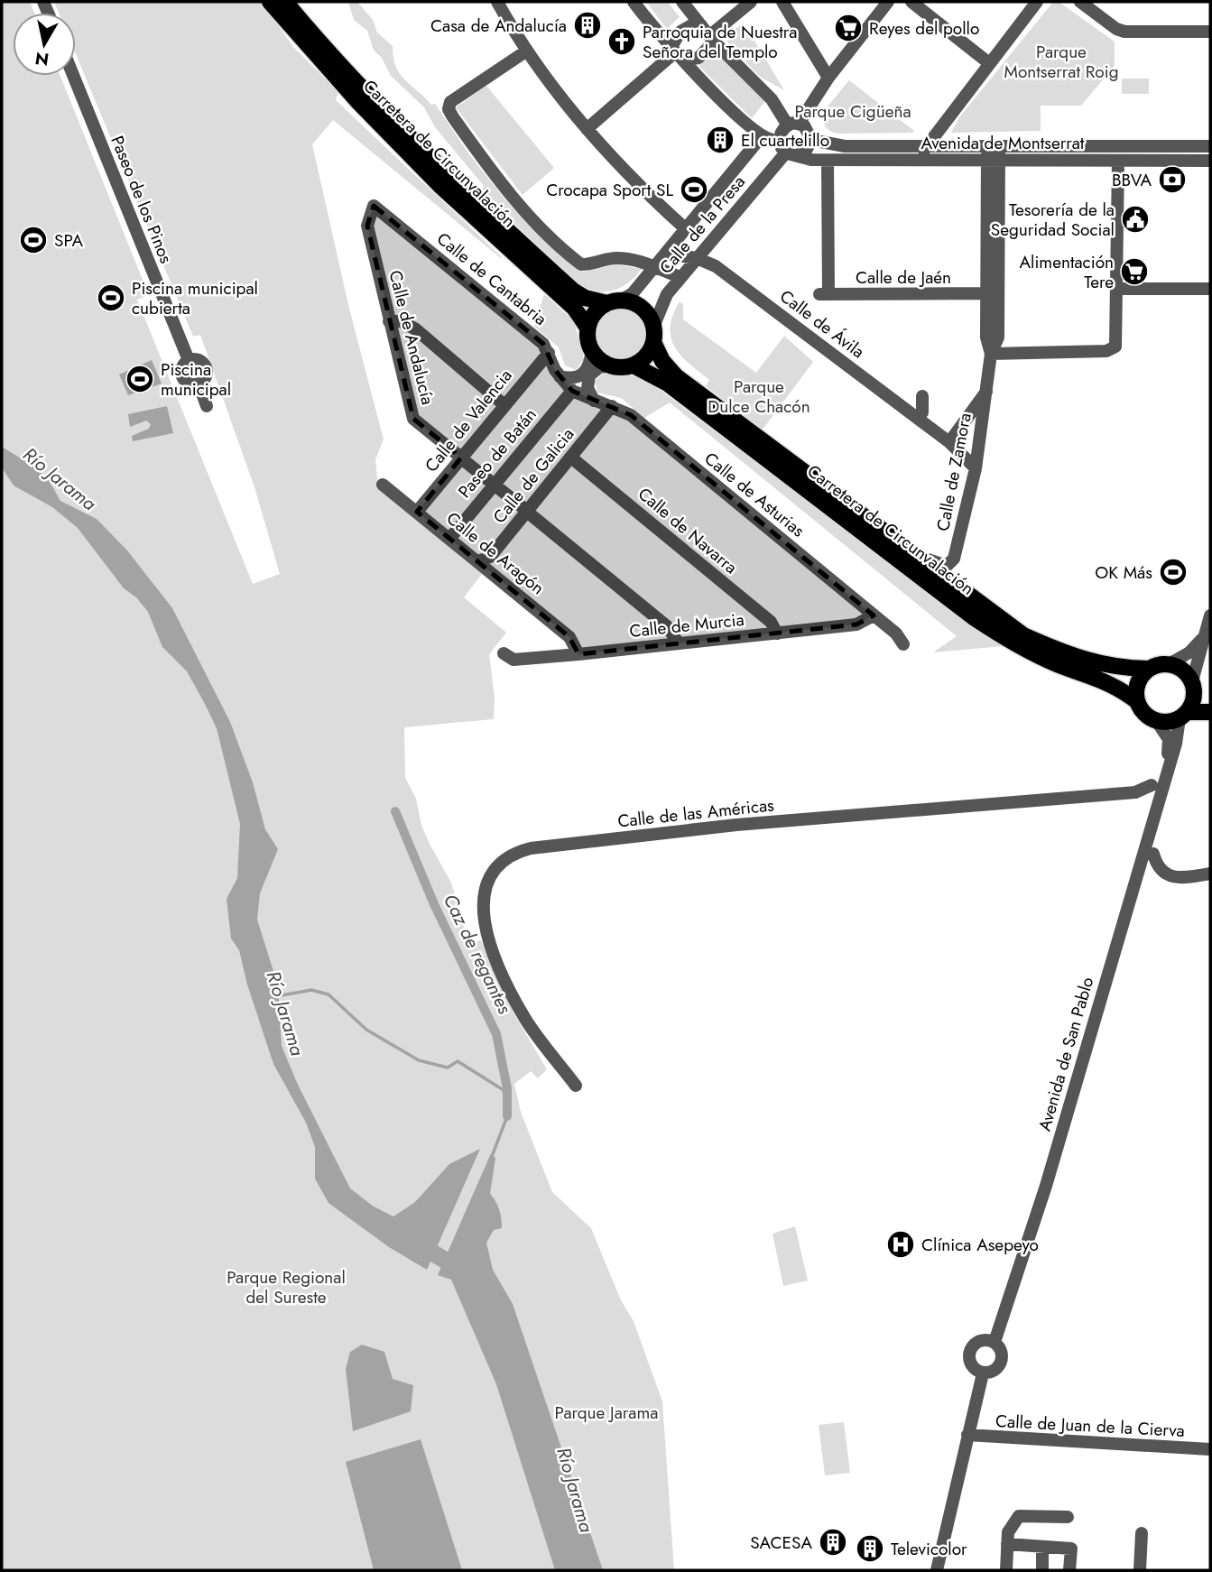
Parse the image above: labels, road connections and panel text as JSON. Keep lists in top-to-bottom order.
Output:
{
  "streets": {
    "main road": ["Carretera de Circunvalación"],
    "street": [
      "Avenida de Montserrat",
      "Paseo de los Pinos",
      "Calle de la Presa",
      "Calle de Jaén",
      "Calle de Cantabria",
      "Calle de Ávila",
      "Calle de Andalucía",
      "Calle de Valencia",
      "Paseo de Batán",
      "Calle de Zamora",
      "Calle de Galicia",
      "Calle de Asturias",
      "Calle de Navarra",
      "Calle de Aragón",
      "Calle de Murcia",
      "Calle de las Américas",
      "Avenida de San Pablo",
      "Calle de Juan de la Cierva"
    ]
  },
  "crossings": [
    ["Avenida de Montserrat", "Calle de la Presa"],
    ["Avenida de Montserrat", "Calle de Jaén"],
    ["Avenida de Montserrat", "Calle de Zamora"],
    ["Carretera de Circunvalación", "Calle de la Presa"],
    ["Carretera de Circunvalación", "Calle de Zamora"],
    ["Carretera de Circunvalación", "Avenida de San Pablo"],
    ["Calle de la Presa", "Calle de Ávila"],
    ["Calle de Jaén", "Calle de Zamora"],
    ["Calle de Cantabria", "Calle de Andalucía"],
    ["Calle de Cantabria", "Calle de Valencia"],
    ["Calle de Cantabria", "Paseo de Batán"],
    ["Calle de Cantabria", "Calle de Asturias"],
    ["Calle de Ávila", "Calle de Zamora"],
    ["Calle de Andalucía", "Calle de Valencia"],
    ["Calle de Andalucía", "Paseo de Batán"],
    ["Calle de Andalucía", "Calle de Galicia"],
    ["Calle de Andalucía", "Calle de Murcia"],
    ["Calle de Valencia", "Calle de Aragón"],
    ["Paseo de Batán", "Calle de Asturias"],
    ["Paseo de Batán", "Calle de Aragón"],
    ["Calle de Galicia", "Calle de Asturias"],
    ["Calle de Galicia", "Calle de Navarra"],
    ["Calle de Galicia", "Calle de Aragón"],
    ["Calle de Asturias", "Calle de Murcia"],
    ["Calle de Navarra", "Calle de Murcia"],
    ["Calle de Aragón", "Calle de Murcia"]
  ],
  "water": ["Río Jarama", "Caz de regantes"],
  "parks": [
    "Parque Montserrat Roig",
    "Parque Cigüeña",
    "Parque Dulce Chacón",
    "Parque Regional del Sureste",
    "Parque Jarama"
  ],
  "places": {
    "building": [
      "Casa de Andalucía",
      "El cuartelillo",
      "SACESA",
      "Televicolor"
    ],
    "supermarket": ["Reyes del pollo", "Alimentación Tere"],
    "church": ["Parroquia de Nuestra Señora del Templo"],
    "bank": ["BBVA"],
    "sports": [
      "Crocapa Sport SL",
      "SPA",
      "Piscina municipal cubierta",
      "Piscina municipal",
      "OK Más"
    ],
    "public building": ["Tesorería de la Seguridad Social"],
    "hospital": ["Clínica Asepeyo"]
  },
  "north": "bottom"
}
